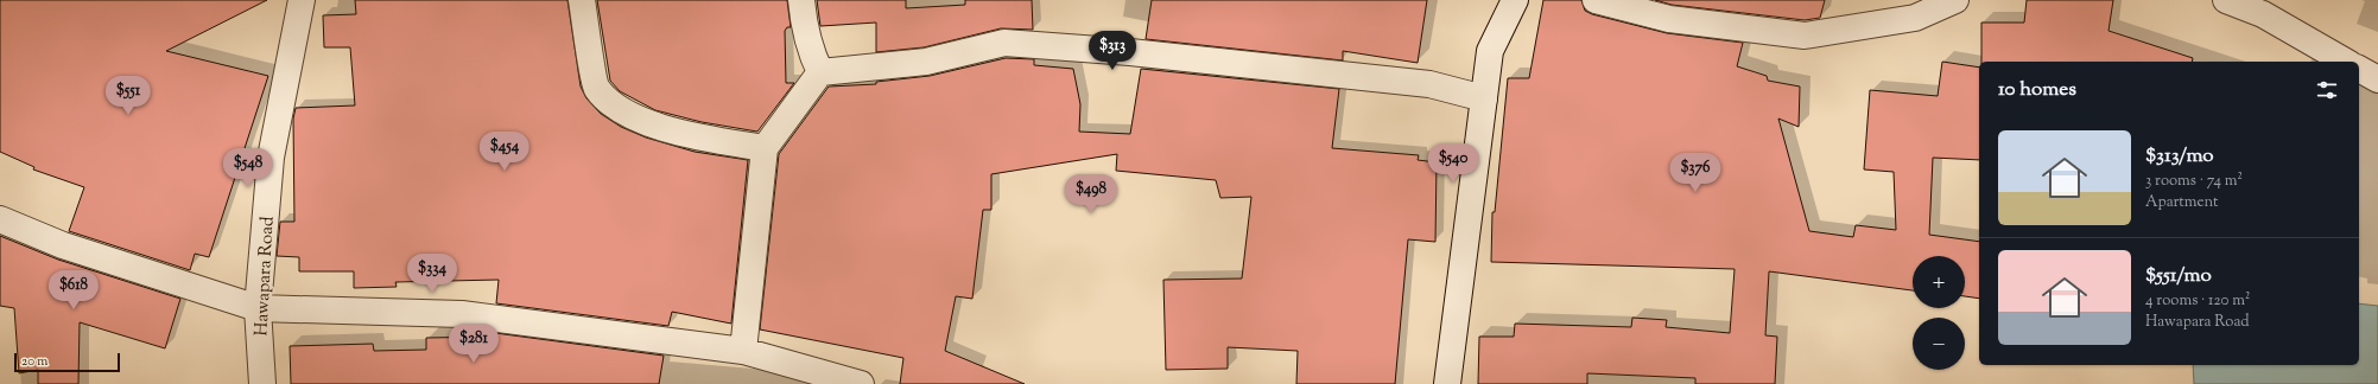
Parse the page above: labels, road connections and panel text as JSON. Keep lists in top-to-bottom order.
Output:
{
  "streets": {
    "street": ["Hawapara Road"]
  },
  "scale_bar": "20 m",
  "page": {
    "price": [
      "$313",
      "$551",
      "$454",
      "$540",
      "$548",
      "$376",
      "$498",
      "$334",
      "$618",
      "$281"
    ],
    "heading": "10 homes",
    "list": [
      {
        "name": "$313/mo",
        "note": "3 rooms · 74 m² · Apartment"
      },
      {
        "name": "$551/mo",
        "note": "4 rooms · 120 m² · Hawapara Road"
      }
    ],
    "map_buttons": ["+", "−"],
    "scale": "20 m"
  }
}
